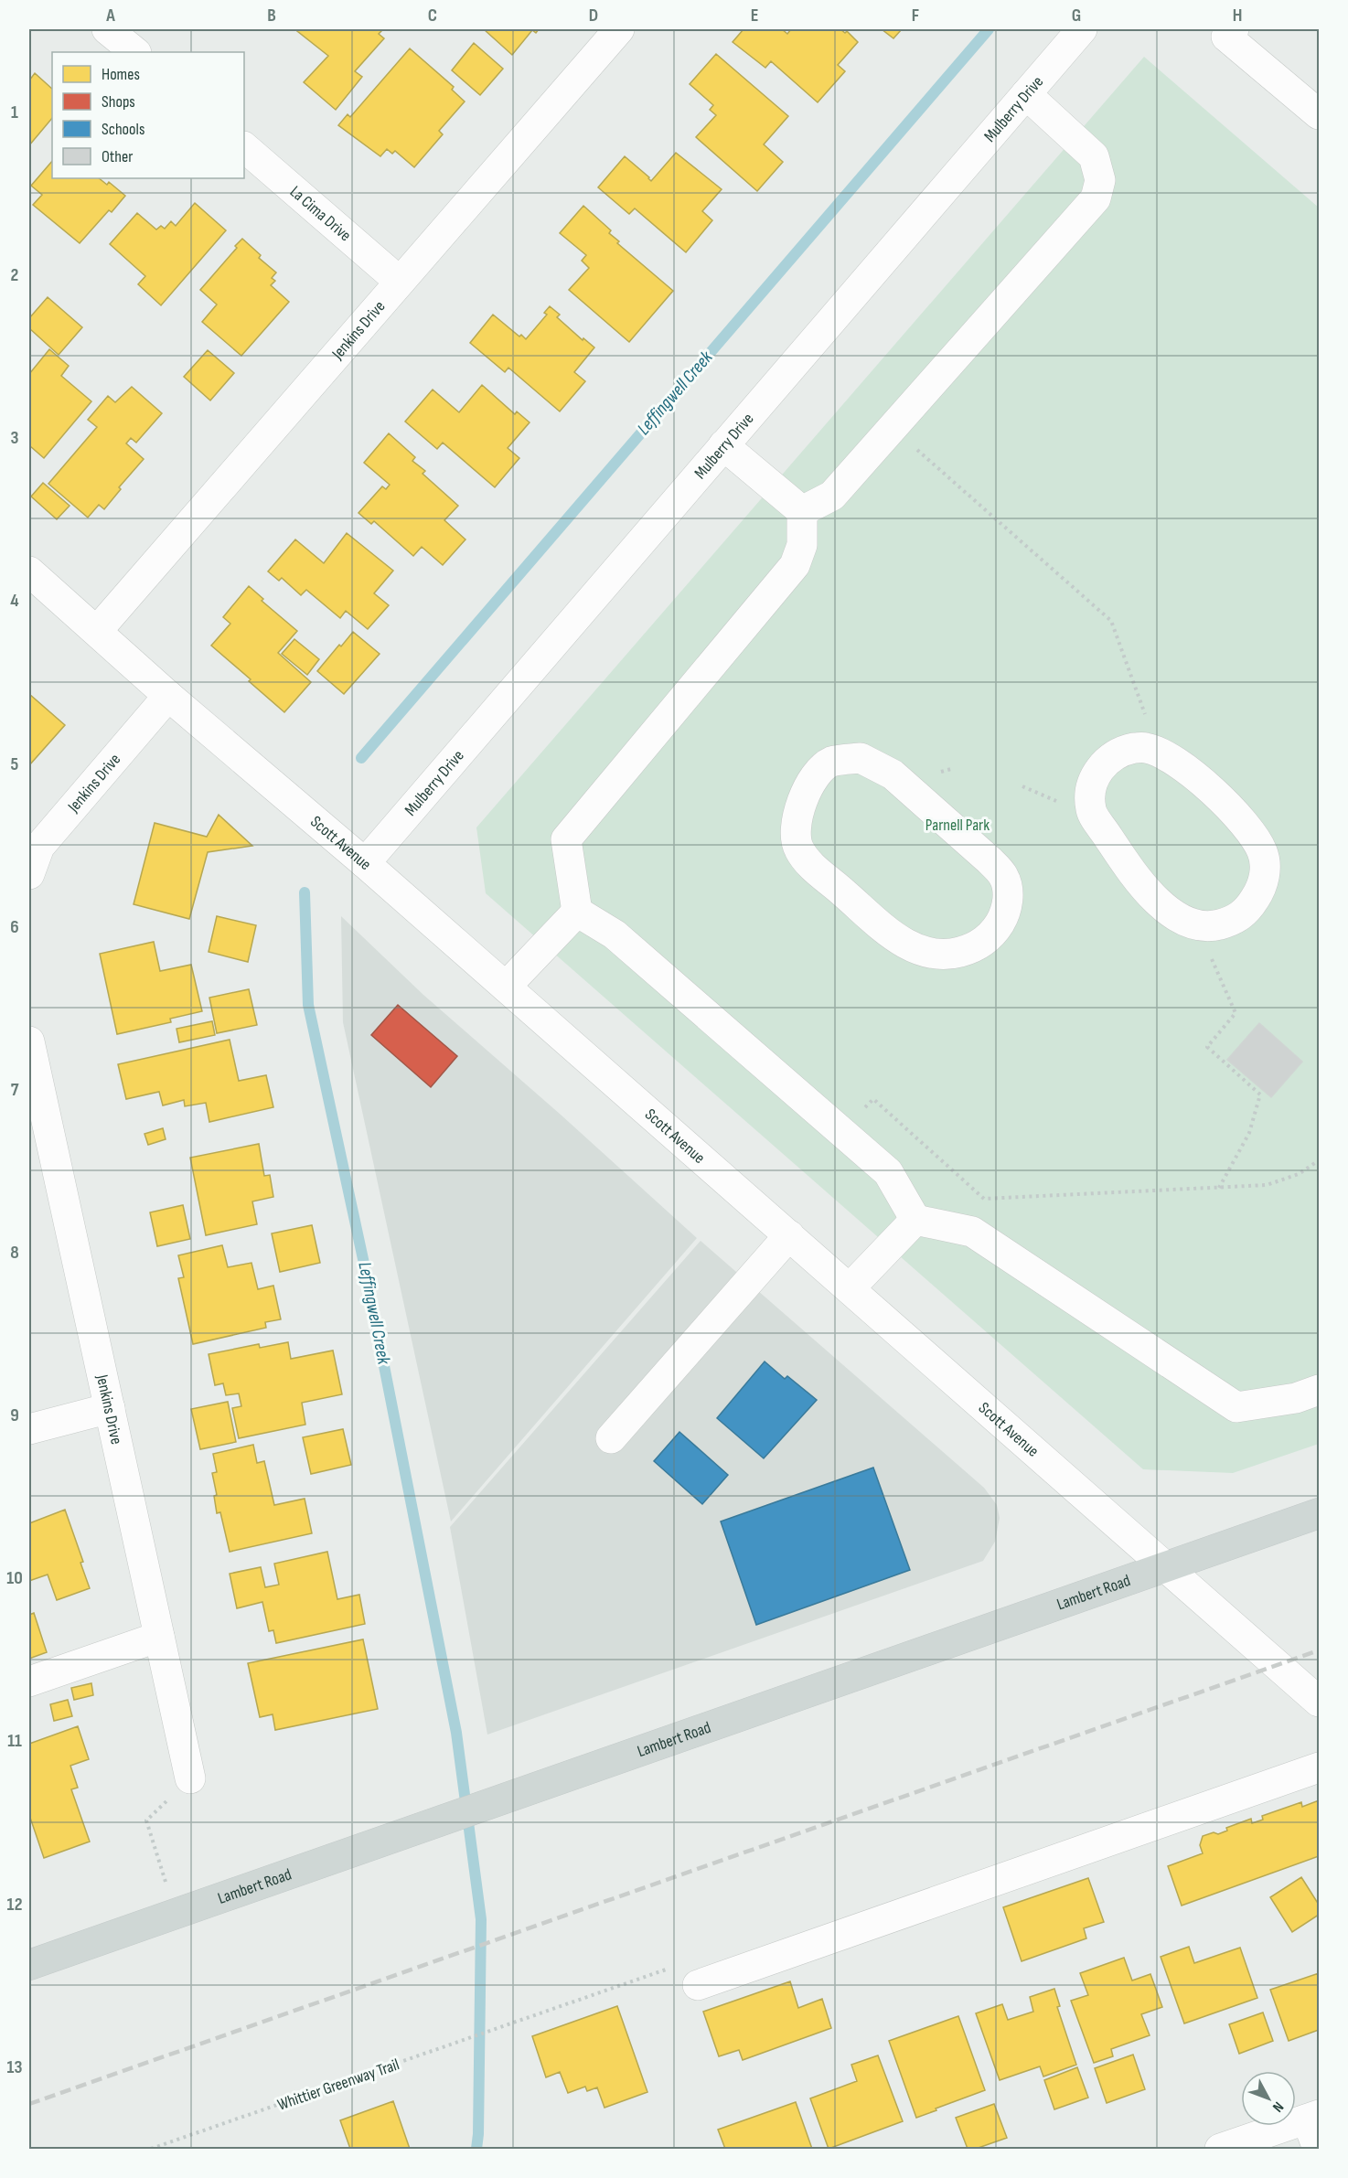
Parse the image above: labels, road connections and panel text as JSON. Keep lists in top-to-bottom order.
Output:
{
  "streets": {
    "main road": ["Lambert Road"],
    "street": [
      "Mulberry Drive",
      "La Cima Drive",
      "Jenkins Drive",
      "Scott Avenue"
    ],
    "path": ["Whittier Greenway Trail"]
  },
  "crossings": [
    ["Mulberry Drive", "Scott Avenue"],
    ["La Cima Drive", "Jenkins Drive"],
    ["Jenkins Drive", "Scott Avenue"],
    ["Scott Avenue", "Lambert Road"]
  ],
  "water": ["Leffingwell Creek"],
  "parks": ["Parnell Park"],
  "legend": [
    "Homes",
    "Shops",
    "Schools",
    "Other"
  ],
  "north": "bottom right",
  "grid": {
    "columns": [
      "A",
      "B",
      "C",
      "D",
      "E",
      "F",
      "G",
      "H"
    ],
    "rows": [
      "1",
      "2",
      "3",
      "4",
      "5",
      "6",
      "7",
      "8",
      "9",
      "10",
      "11",
      "12",
      "13"
    ]
  }
}
